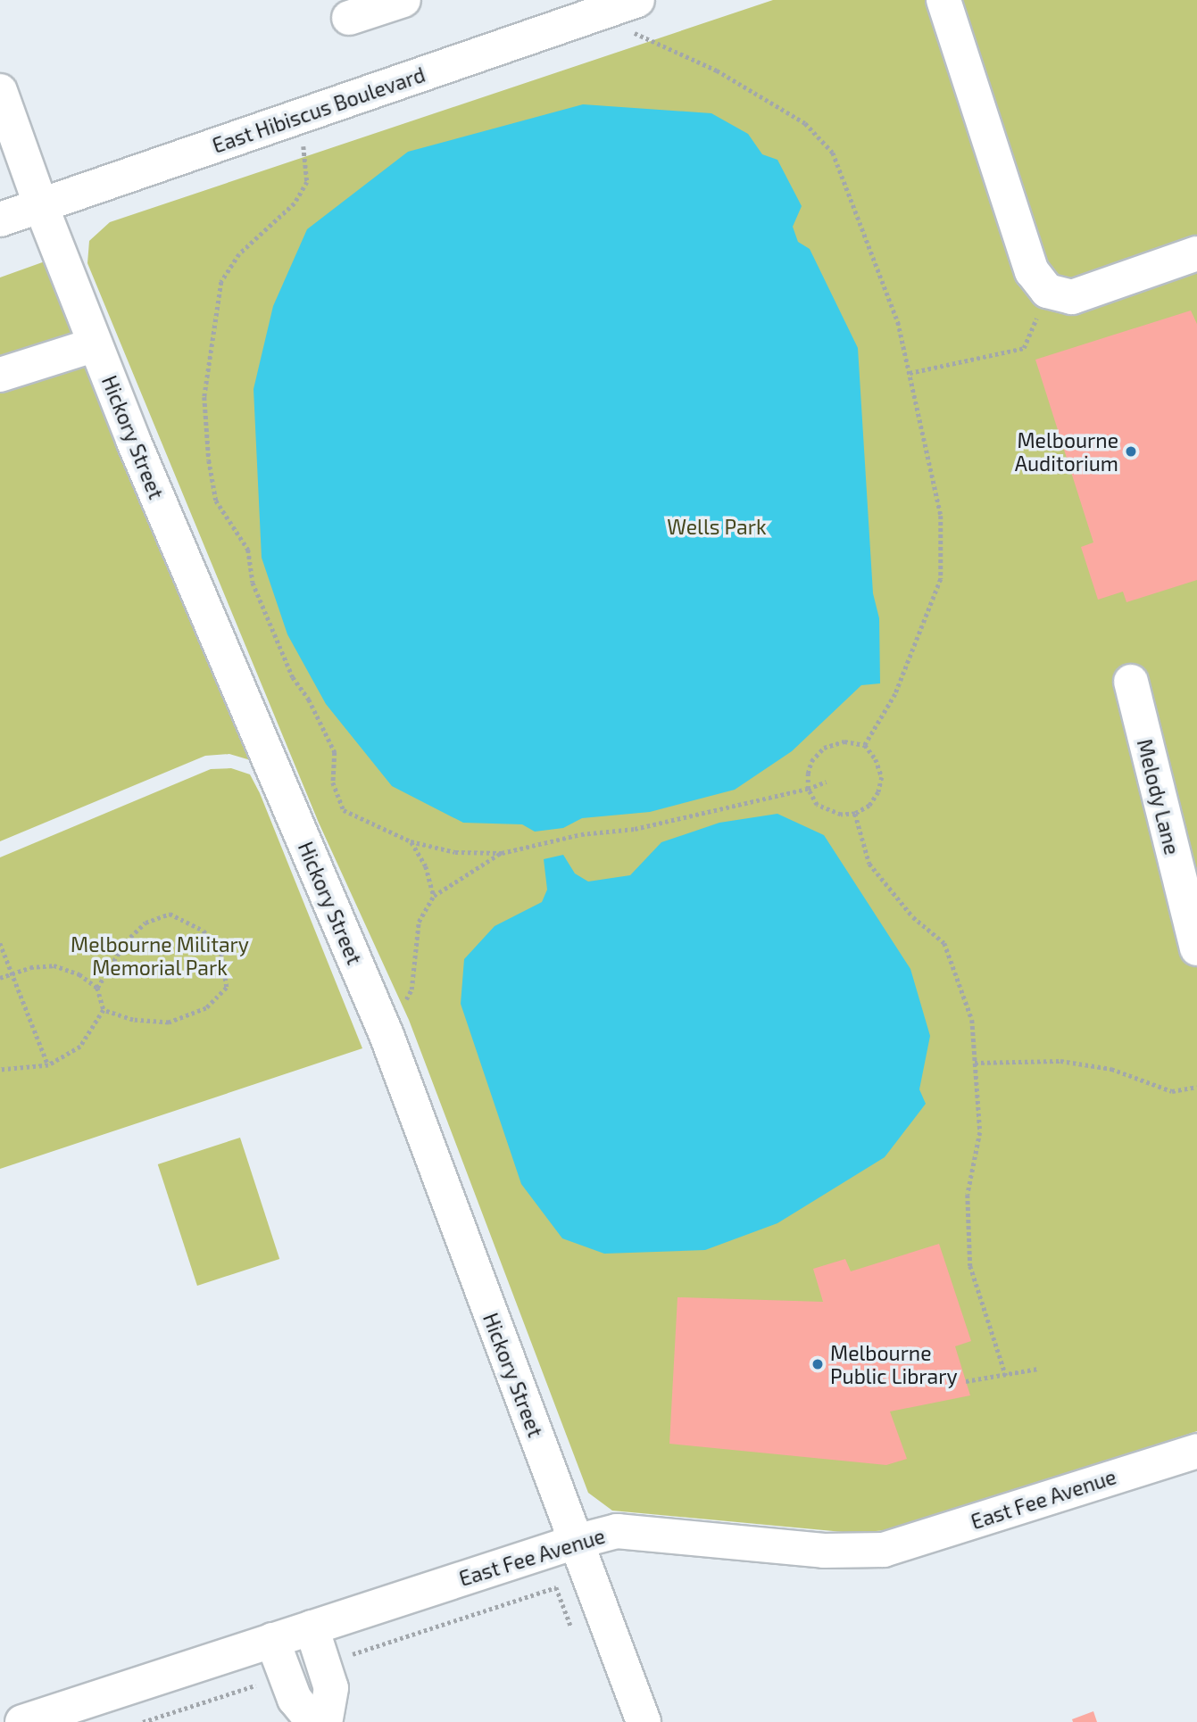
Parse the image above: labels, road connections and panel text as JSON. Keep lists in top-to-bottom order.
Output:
{
  "streets": {
    "street": [
      "East Hibiscus Boulevard",
      "Hickory Street",
      "Melody Lane",
      "East Fee Avenue"
    ]
  },
  "crossings": [
    ["East Hibiscus Boulevard", "Hickory Street"],
    ["Hickory Street", "East Fee Avenue"]
  ],
  "parks": ["Wells Park", "Melbourne Military Memorial Park"],
  "places": ["Melbourne Auditorium", "Melbourne Public Library"]
}
